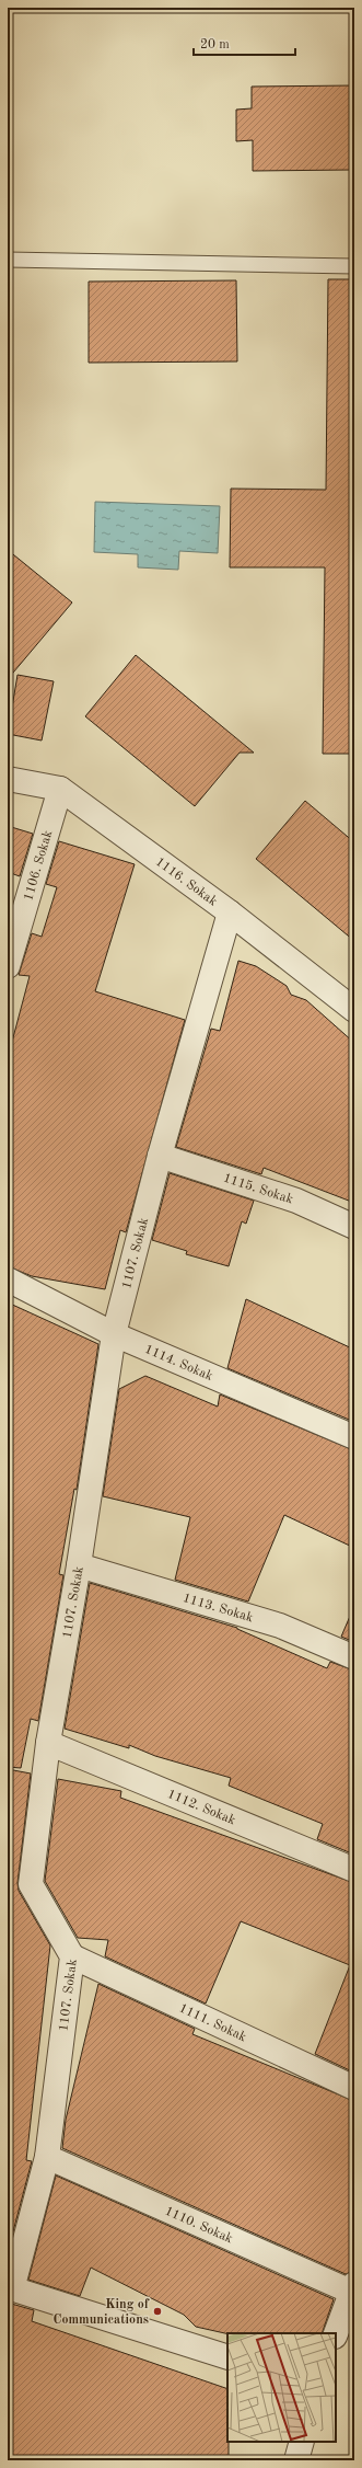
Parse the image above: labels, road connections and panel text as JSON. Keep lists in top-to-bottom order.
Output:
{
  "streets": {
    "street": [
      "1106. Sokak",
      "1116. Sokak",
      "1115. Sokak",
      "1107. Sokak",
      "1114. Sokak",
      "1113. Sokak",
      "1112. Sokak",
      "1111. Sokak",
      "1110. Sokak"
    ]
  },
  "crossings": [
    ["1106. Sokak", "1116. Sokak"],
    ["1116. Sokak", "1107. Sokak"],
    ["1115. Sokak", "1107. Sokak"],
    ["1107. Sokak", "1114. Sokak"],
    ["1107. Sokak", "1113. Sokak"],
    ["1107. Sokak", "1112. Sokak"],
    ["1107. Sokak", "1111. Sokak"],
    ["1107. Sokak", "1110. Sokak"]
  ],
  "places": ["King of Communications"],
  "scale_bar": "20 m"
}
